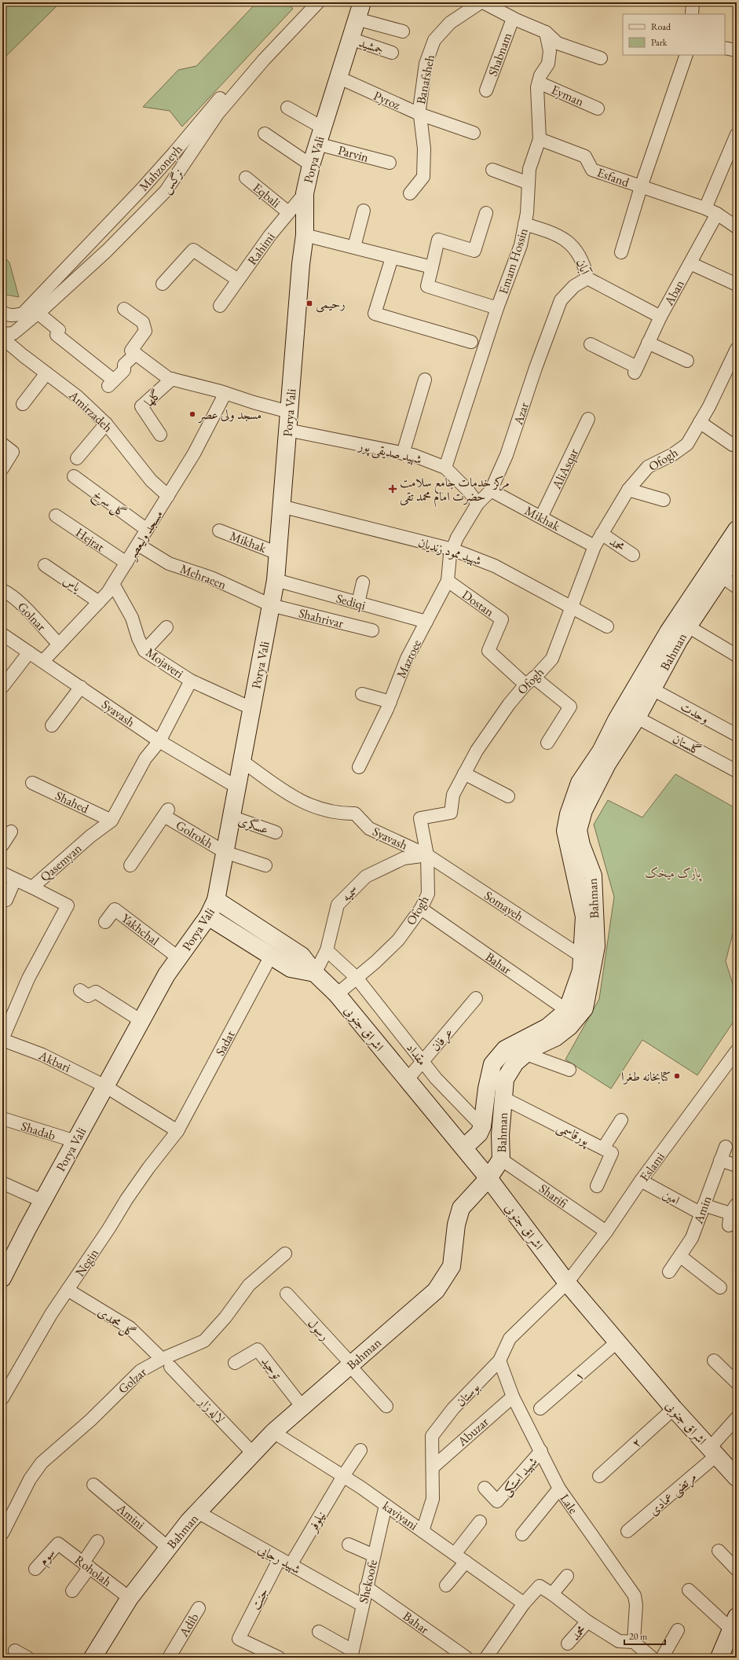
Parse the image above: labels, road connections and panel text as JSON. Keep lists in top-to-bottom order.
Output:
{
  "streets": {
    "main road": ["Porya Vali", "Bahman", "اشراق جنوبی"],
    "street": [
      "جمشید",
      "Shabnam",
      "Banafsheh",
      "Eyman",
      "Pyroz",
      "Parvin",
      "Mahzoneyh",
      "Esfand",
      "نرگس",
      "Eqbali",
      "Rahimi",
      "Emam Hossin",
      "آبان",
      "Aban",
      "گلها",
      "Amirzadeh",
      "Azar",
      "شهید صدیقی پور",
      "Ofogh",
      "AliAsqar",
      "گل سرخ",
      "Mikhak",
      "مسجد ولیعصر",
      "Hejrat",
      "محمد",
      "شهید ممود زندیان",
      "Mehraeen",
      "یاس",
      "Sediqi",
      "Dostan",
      "Golnar",
      "Shahrivar",
      "Mazroee",
      "Mojaveri",
      "وحدت",
      "Syavash",
      "گلستان",
      "Shahed",
      "عسگری",
      "Golrokh",
      "Qasemyan",
      "سمیه",
      "Somayeh",
      "Yakhchal",
      "Bahar",
      "عرفان",
      "Sadat",
      "مقداد",
      "Akbari",
      "Shadab",
      "پورقاسمی",
      "Eslami",
      "Sharifi",
      "امین",
      "Amin",
      "Negin",
      "گل محمدی",
      "رسول",
      "توحید",
      "۱",
      "Golzar",
      "بوستان",
      "لاله زار",
      "Abuzar",
      "۲",
      "شهید استکی",
      "مرتضی عمادی",
      "Lale",
      "kaviyani",
      "Amini",
      "نیلوفر",
      "سوم",
      "شهید رجایی",
      "Roholah",
      "Shekoofe",
      "جنت",
      "Adib"
    ]
  },
  "crossings": [
    ["جمشید", "Porya Vali"],
    ["Banafsheh", "Pyroz"],
    ["Eyman", "Emam Hossin"],
    ["Pyroz", "Porya Vali"],
    ["Parvin", "Porya Vali"],
    ["Porya Vali", "Rahimi"],
    ["Porya Vali", "شهید صدیقی پور"],
    ["Porya Vali", "Mikhak"],
    ["Porya Vali", "شهید ممود زندیان"],
    ["Porya Vali", "Mehraeen"],
    ["Porya Vali", "Sediqi"],
    ["Porya Vali", "Shahrivar"],
    ["Porya Vali", "Mojaveri"],
    ["Porya Vali", "Syavash"],
    ["Porya Vali", "عسگری"],
    ["Porya Vali", "Golrokh"],
    ["Porya Vali", "Yakhchal"],
    ["Porya Vali", "اشراق جنوبی"],
    ["Porya Vali", "Akbari"],
    ["Porya Vali", "Shadab"],
    ["Esfand", "Emam Hossin"],
    ["Esfand", "Aban"],
    ["Eqbali", "Rahimi"],
    ["Emam Hossin", "آبان"],
    ["Emam Hossin", "شهید صدیقی پور"],
    ["آبان", "Aban"],
    ["آبان", "Azar"],
    ["Amirzadeh", "مسجد ولیعصر"],
    ["Azar", "شهید صدیقی پور"],
    ["Azar", "Mikhak"],
    ["Azar", "شهید ممود زندیان"],
    ["Azar", "Mazroee"],
    ["Ofogh", "Mikhak"],
    ["Ofogh", "محمد"],
    ["Ofogh", "شهید ممود زندیان"],
    ["Ofogh", "Dostan"],
    ["Ofogh", "Syavash"],
    ["Ofogh", "سمیه"],
    ["Ofogh", "Somayeh"],
    ["Ofogh", "Bahar"],
    ["Ofogh", "اشراق جنوبی"],
    ["Ofogh", "مقداد"],
    ["AliAsqar", "Mikhak"],
    ["گل سرخ", "مسجد ولیعصر"],
    ["مسجد ولیعصر", "Hejrat"],
    ["مسجد ولیعصر", "Mehraeen"],
    ["مسجد ولیعصر", "یاس"],
    ["مسجد ولیعصر", "Golnar"],
    ["مسجد ولیعصر", "Mojaveri"],
    ["مسجد ولیعصر", "Syavash"],
    ["شهید ممود زندیان", "Mazroee"],
    ["Mehraeen", "Shahrivar"],
    ["Sediqi", "Mazroee"],
    ["Dostan", "Mazroee"],
    ["Bahman", "وحدت"],
    ["Bahman", "گلستان"],
    ["Bahman", "Somayeh"],
    ["Bahman", "Bahar"],
    ["Bahman", "اشراق جنوبی"],
    ["Bahman", "مقداد"],
    ["Bahman", "پورقاسمی"],
    ["Bahman", "Sharifi"],
    ["Bahman", "رسول"],
    ["Bahman", "توحید"],
    ["Bahman", "لاله زار"],
    ["Bahman", "kaviyani"],
    ["Bahman", "Amini"],
    ["Bahman", "شهید رجایی"],
    ["Bahman", "Roholah"],
    ["Mojaveri", "Qasemyan"],
    ["Syavash", "Qasemyan"],
    ["Syavash", "سمیه"],
    ["Syavash", "Somayeh"],
    ["Shahed", "Qasemyan"],
    ["Qasemyan", "Akbari"],
    ["سمیه", "Somayeh"],
    ["سمیه", "اشراق جنوبی"],
    ["سمیه", "مقداد"],
    ["Bahar", "Shekoofe"],
    ["اشراق جنوبی", "عرفان"],
    ["اشراق جنوبی", "Eslami"],
    ["اشراق جنوبی", "۱"],
    ["اشراق جنوبی", "بوستان"],
    ["اشراق جنوبی", "۲"],
    ["اشراق جنوبی", "مرتضی عمادی"],
    ["عرفان", "مقداد"],
    ["Sadat", "Akbari"],
    ["Sadat", "Negin"],
    ["Akbari", "Negin"],
    ["Eslami", "Sharifi"],
    ["Eslami", "امین"],
    ["Eslami", "بوستان"],
    ["امین", "Amin"],
    ["Negin", "گل محمدی"],
    ["گل محمدی", "Golzar"],
    ["گل محمدی", "لاله زار"],
    ["Golzar", "لاله زار"],
    ["بوستان", "Abuzar"],
    ["بوستان", "Lale"],
    ["بوستان", "kaviyani"],
    ["Abuzar", "Lale"],
    ["شهید استکی", "Lale"],
    ["kaviyani", "نیلوفر"],
    ["kaviyani", "Shekoofe"],
    ["نیلوفر", "شهید رجایی"],
    ["نیلوفر", "جنت"],
    ["سوم", "Roholah"],
    ["شهید رجایی", "Shekoofe"],
    ["شهید رجایی", "جنت"]
  ],
  "parks": ["پارک میخک"],
  "places": {
    "transit": ["رحیمی"],
    "other": ["مسجد ولی عصر", "کتابخانه طغرا"],
    "health": ["مرکز خدمات جامع سلامت حضرت امام محمد تقی"]
  },
  "legend": ["Road", "Park"],
  "scale_bar": "20 m"
}
